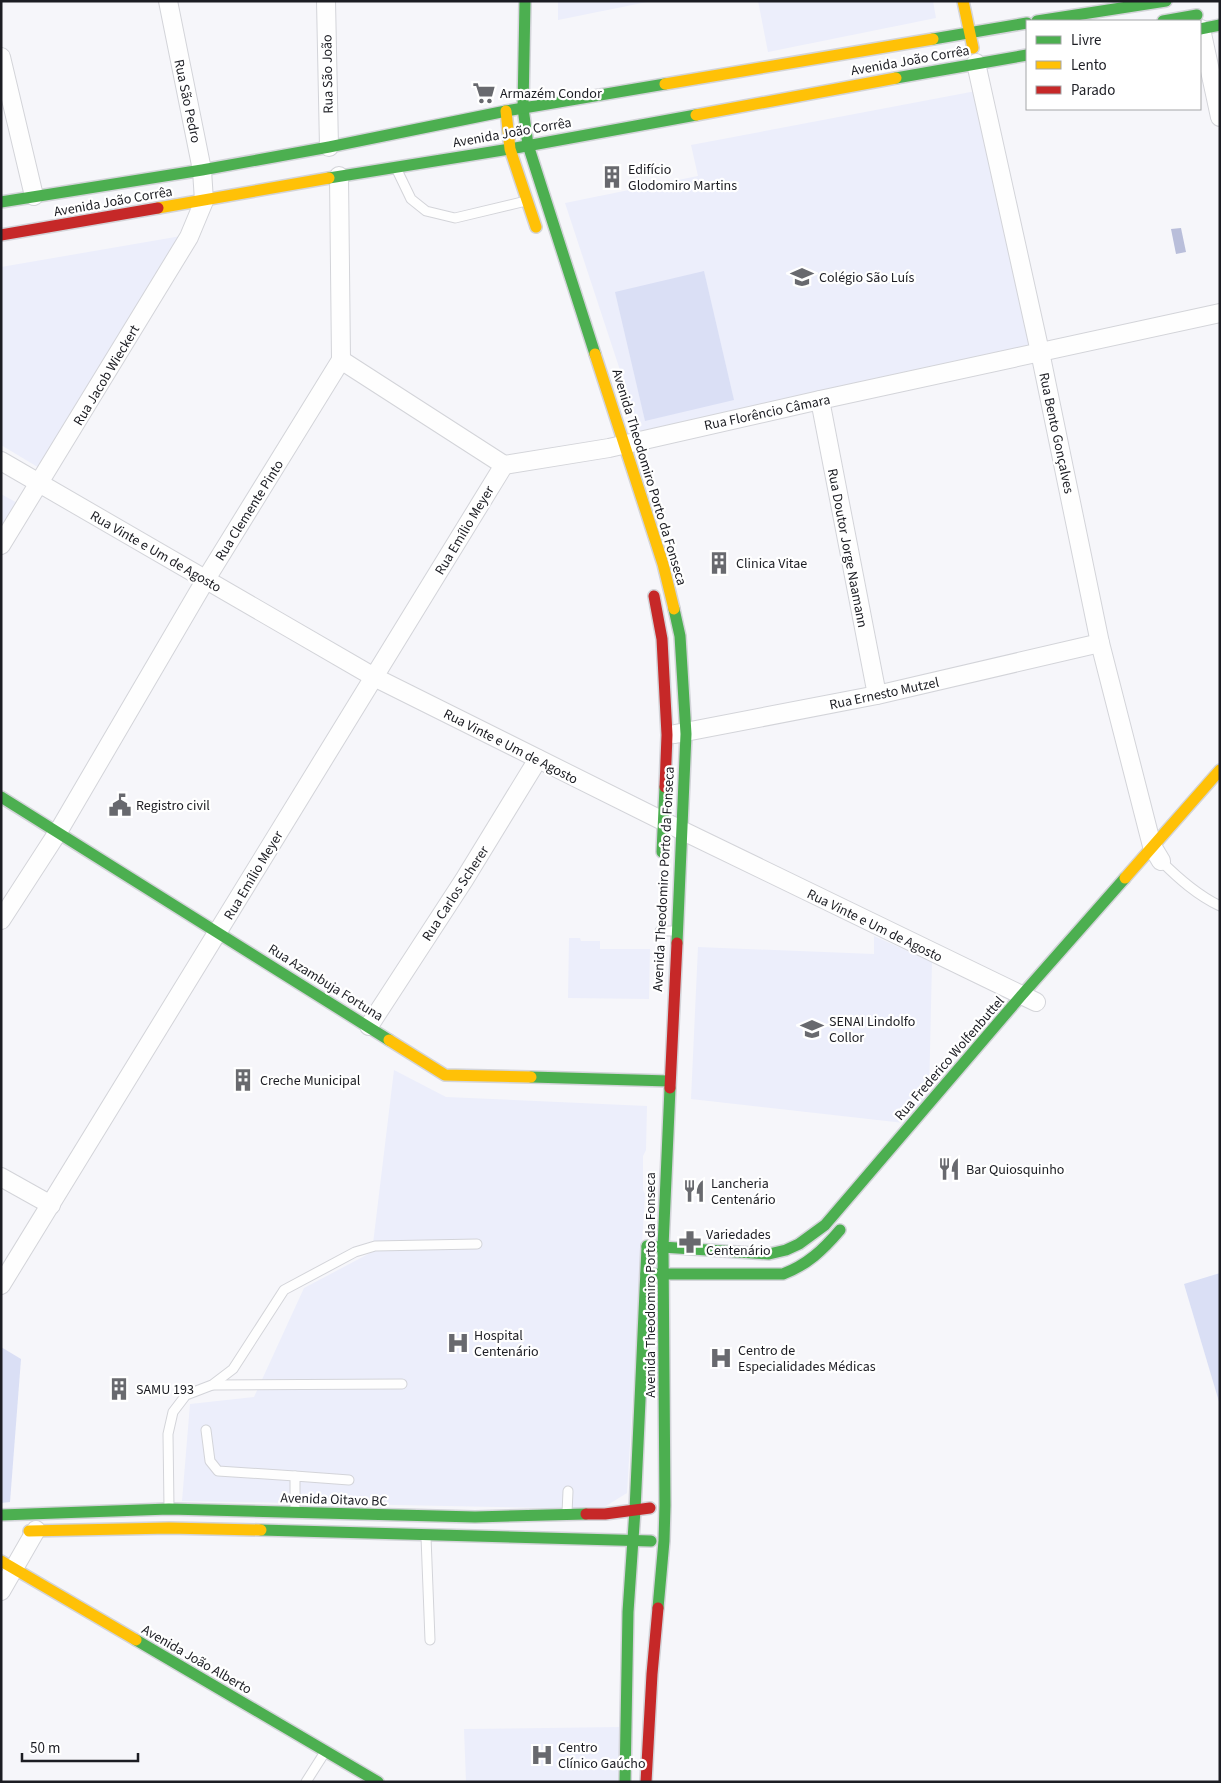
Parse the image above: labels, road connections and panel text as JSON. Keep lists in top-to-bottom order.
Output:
{
  "streets": {
    "main road": [
      "Avenida João Corrêa",
      "Rua Bento Gonçalves",
      "Avenida Theodomiro Porto da Fonseca",
      "Rua Azambuja Fortuna",
      "Rua Frederico Wolfenbuttel",
      "Avenida Oitavo BC",
      "Avenida João Alberto"
    ],
    "street": [
      "Rua São João",
      "Rua São Pedro",
      "Rua Jacob Wieckert",
      "Rua Florêncio Câmara",
      "Rua Clemente Pinto",
      "Rua Emílio Meyer",
      "Rua Doutor Jorge Naamann",
      "Rua Vinte e Um de Agosto",
      "Rua Ernesto Mutzel",
      "Rua Carlos Scherer"
    ]
  },
  "crossings": [
    ["Avenida João Corrêa", "Rua São João"],
    ["Avenida João Corrêa", "Rua São Pedro"],
    ["Avenida João Corrêa", "Rua Jacob Wieckert"],
    ["Avenida João Corrêa", "Rua Bento Gonçalves"],
    ["Avenida João Corrêa", "Avenida Theodomiro Porto da Fonseca"],
    ["Rua São Pedro", "Rua Jacob Wieckert"],
    ["Rua Jacob Wieckert", "Rua Vinte e Um de Agosto"],
    ["Rua Florêncio Câmara", "Rua Bento Gonçalves"],
    ["Rua Florêncio Câmara", "Avenida Theodomiro Porto da Fonseca"],
    ["Rua Florêncio Câmara", "Rua Emílio Meyer"],
    ["Rua Florêncio Câmara", "Rua Doutor Jorge Naamann"],
    ["Rua Bento Gonçalves", "Rua Ernesto Mutzel"],
    ["Rua Bento Gonçalves", "Rua Frederico Wolfenbuttel"],
    ["Avenida Theodomiro Porto da Fonseca", "Rua Vinte e Um de Agosto"],
    ["Avenida Theodomiro Porto da Fonseca", "Rua Ernesto Mutzel"],
    ["Avenida Theodomiro Porto da Fonseca", "Rua Azambuja Fortuna"],
    ["Avenida Theodomiro Porto da Fonseca", "Rua Frederico Wolfenbuttel"],
    ["Avenida Theodomiro Porto da Fonseca", "Avenida Oitavo BC"],
    ["Rua Clemente Pinto", "Rua Vinte e Um de Agosto"],
    ["Rua Clemente Pinto", "Rua Azambuja Fortuna"],
    ["Rua Emílio Meyer", "Rua Vinte e Um de Agosto"],
    ["Rua Emílio Meyer", "Rua Azambuja Fortuna"],
    ["Rua Doutor Jorge Naamann", "Rua Ernesto Mutzel"],
    ["Rua Vinte e Um de Agosto", "Rua Carlos Scherer"],
    ["Rua Vinte e Um de Agosto", "Rua Frederico Wolfenbuttel"],
    ["Rua Carlos Scherer", "Rua Azambuja Fortuna"]
  ],
  "places": {
    "supermarket": ["Armazém Condor"],
    "building": [
      "Edifício Glodomiro Martins",
      "Clinica Vitae",
      "Creche Municipal",
      "SAMU 193"
    ],
    "school or university": ["Colégio São Luís", "SENAI Lindolfo Collor"],
    "public building": ["Registro civil"],
    "restaurant": ["Bar Quiosquinho", "Lancheria Centenário"],
    "pharmacy": ["Variedades Centenário"],
    "hospital": ["Hospital Centenário", "Centro de Especialidades Médicas", "Centro Clínico Gaúcho"]
  },
  "legend": ["Livre", "Lento", "Parado"],
  "scale_bar": "50 m"
}
